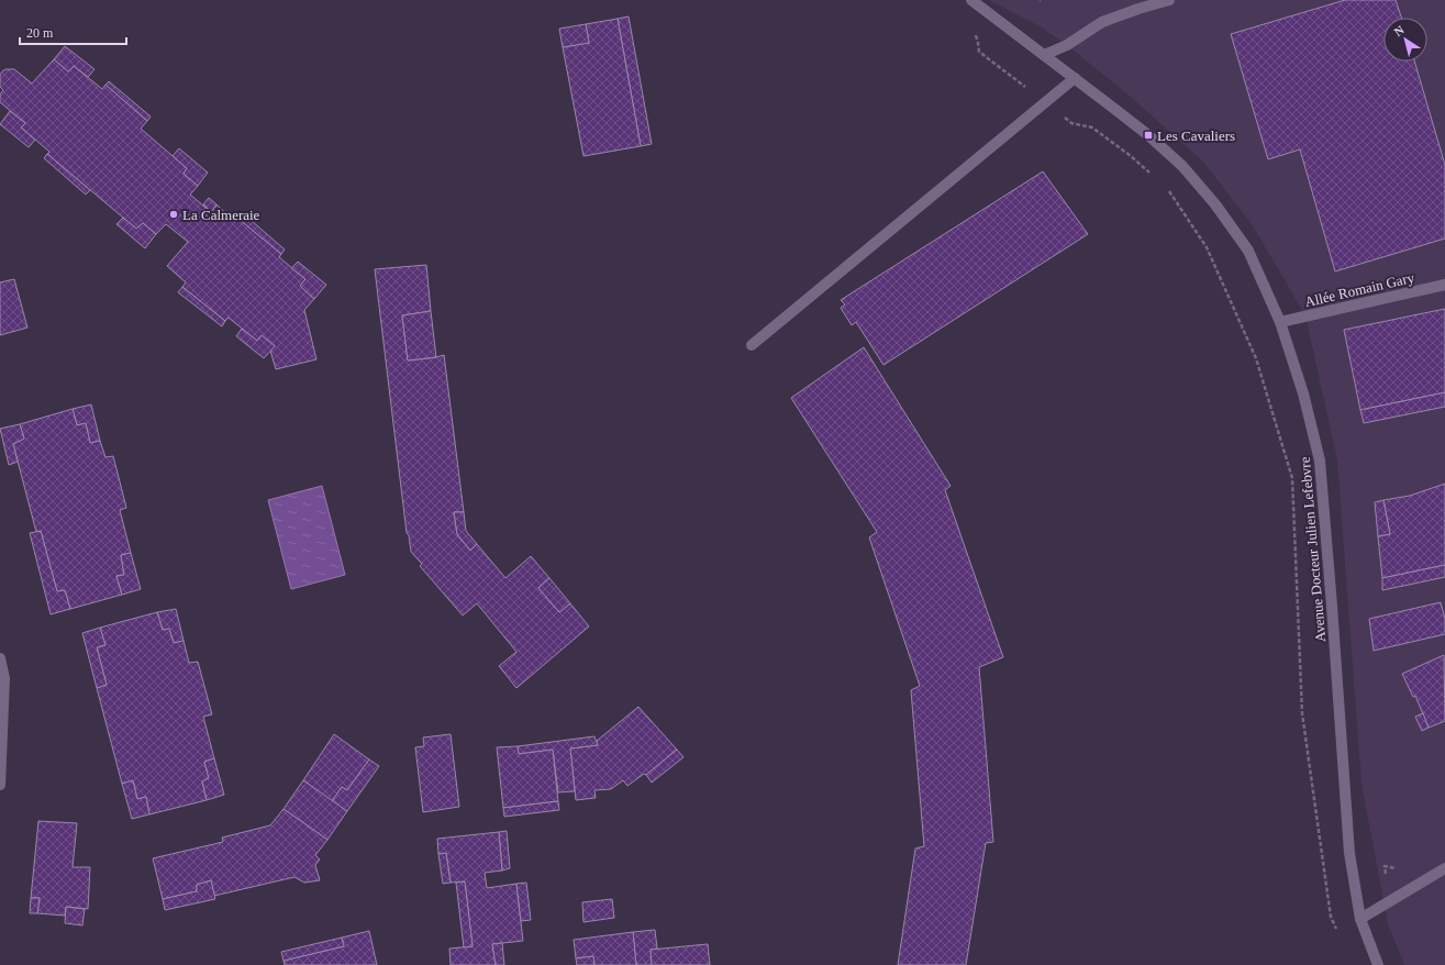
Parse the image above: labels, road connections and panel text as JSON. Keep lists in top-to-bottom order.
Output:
{
  "streets": {
    "street": ["Allée Romain Gary", "Avenue Docteur Julien Lefebvre"]
  },
  "crossings": [
    ["Allée Romain Gary", "Avenue Docteur Julien Lefebvre"]
  ],
  "places": {
    "transit": ["Les Cavaliers"],
    "other": ["La Calmeraie"]
  },
  "scale_bar": "20 m",
  "north": "top left"
}
